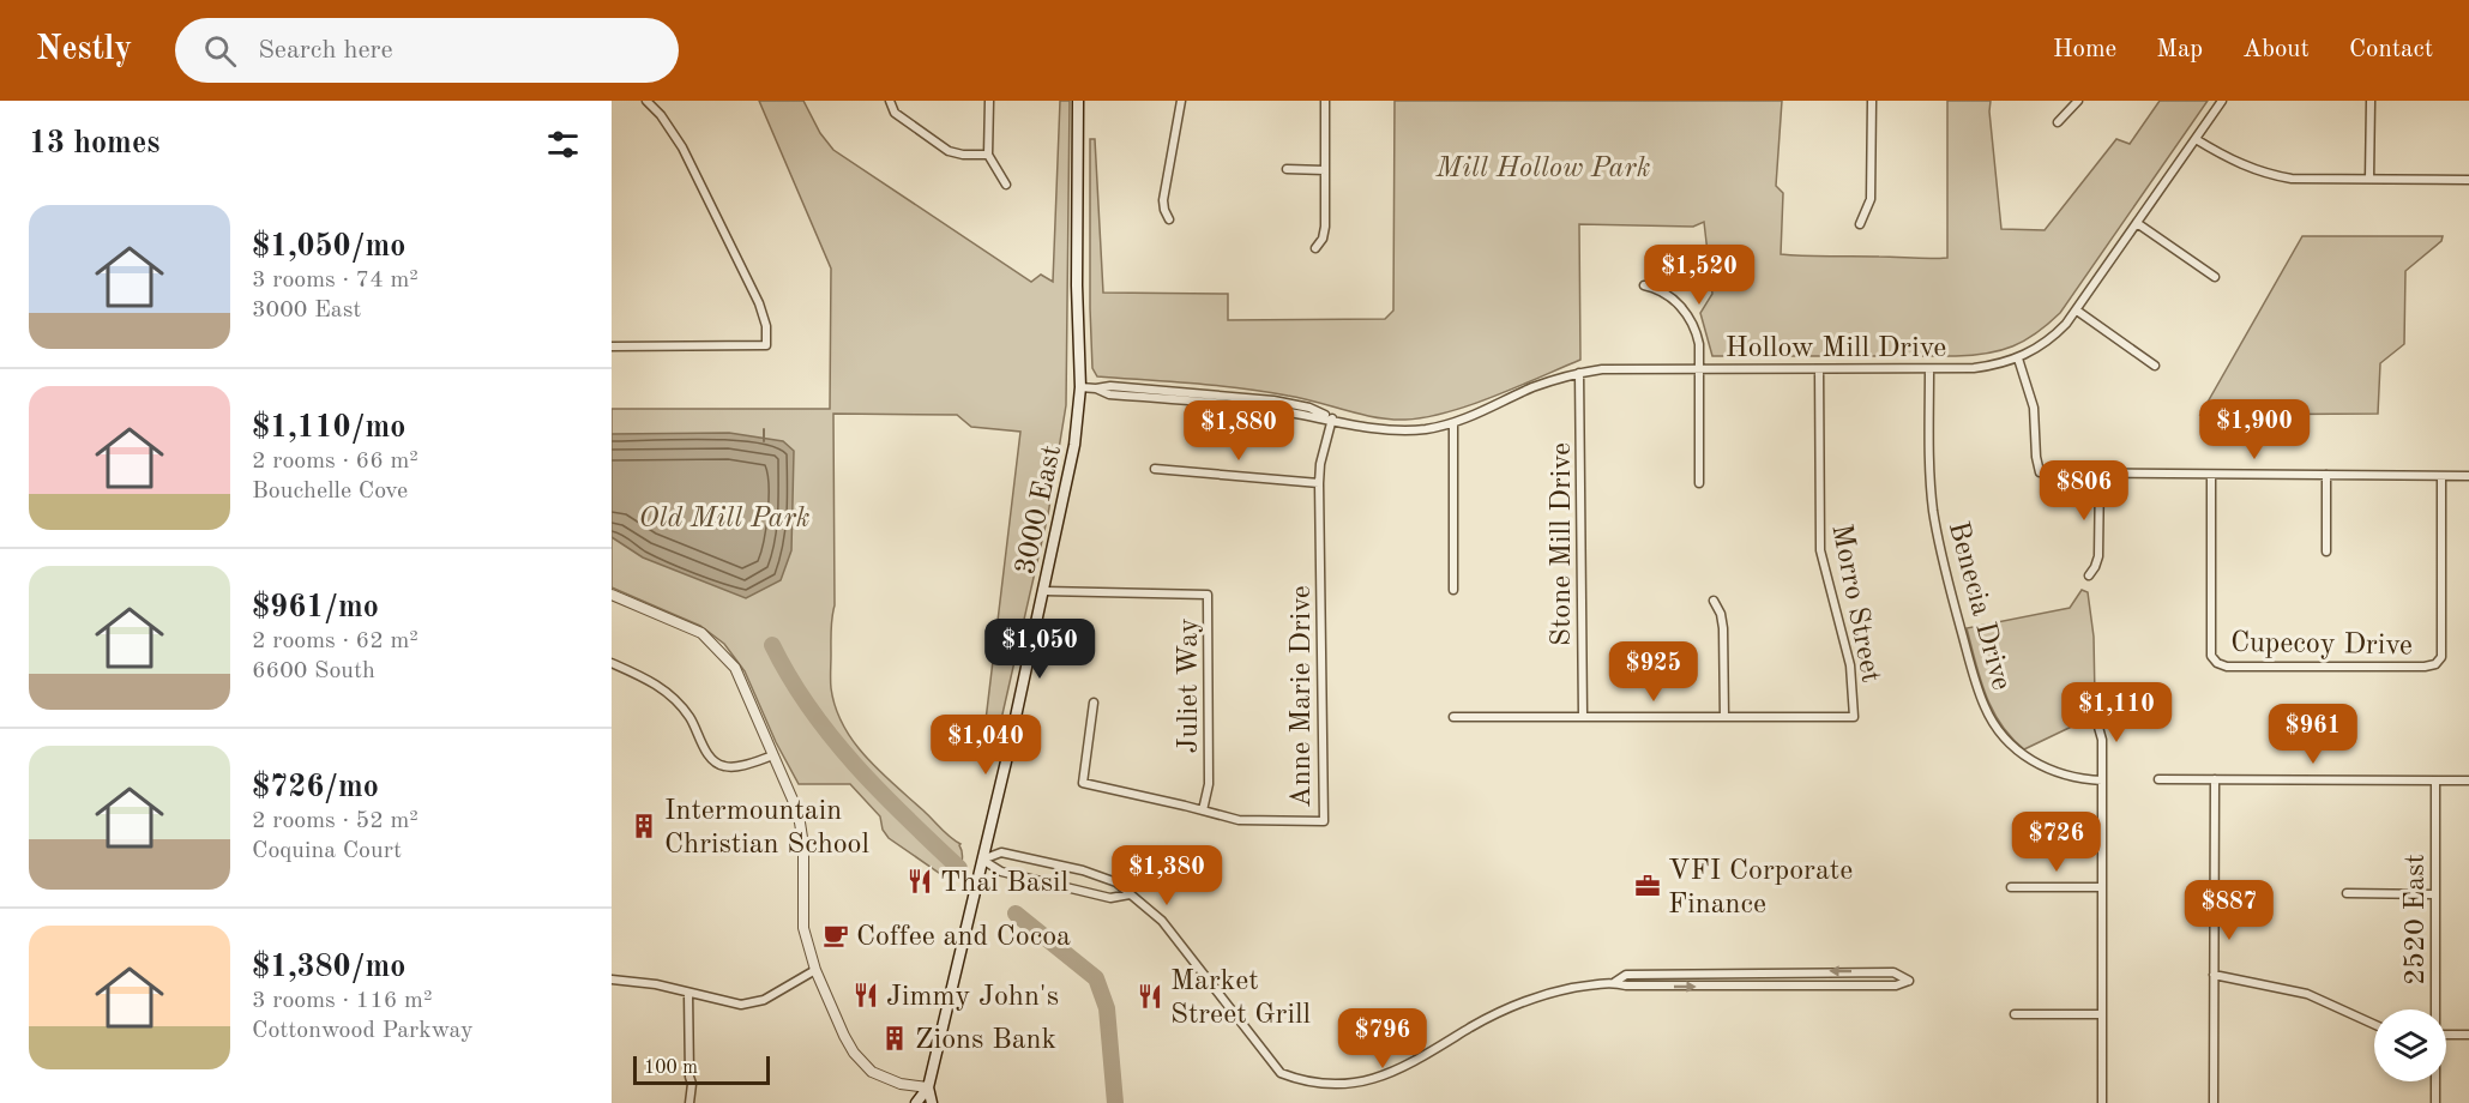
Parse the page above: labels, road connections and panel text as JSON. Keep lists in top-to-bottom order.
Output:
{
  "streets": {
    "main road": ["3000 East"],
    "street": [
      "Hollow Mill Drive",
      "Stone Mill Drive",
      "Morro Street",
      "Benecia Drive",
      "Cupecoy Drive",
      "Juliet Way",
      "Anne Marie Drive",
      "2520 East"
    ]
  },
  "crossings": [
    ["Hollow Mill Drive", "3000 East"],
    ["Hollow Mill Drive", "Stone Mill Drive"],
    ["Hollow Mill Drive", "Morro Street"],
    ["Hollow Mill Drive", "Benecia Drive"],
    ["Hollow Mill Drive", "Anne Marie Drive"],
    ["3000 East", "Juliet Way"],
    ["Juliet Way", "Anne Marie Drive"]
  ],
  "parks": ["Mill Hollow Park", "Old Mill Park"],
  "places": {
    "building": ["Intermountain Christian School", "Zions Bank"],
    "restaurant": ["Thai Basil", "Jimmy John's", "Market Street Grill"],
    "office": ["VFI Corporate Finance"],
    "cafe": ["Coffee and Cocoa"]
  },
  "scale_bar": "100 m",
  "page": {
    "header": "Nestly",
    "search": "Search here",
    "nav": [
      "Home",
      "Map",
      "About",
      "Contact"
    ],
    "heading": "13 homes",
    "list": [
      {
        "name": "$1,050/mo",
        "note": "3 rooms · 74 m² · 3000 East"
      },
      {
        "name": "$1,110/mo",
        "note": "2 rooms · 66 m² · Bouchelle Cove"
      },
      {
        "name": "$961/mo",
        "note": "2 rooms · 62 m² · 6600 South"
      },
      {
        "name": "$726/mo",
        "note": "2 rooms · 52 m² · Coquina Court"
      },
      {
        "name": "$1,380/mo",
        "note": "3 rooms · 116 m² · Cottonwood Parkway"
      }
    ],
    "price": [
      "$1,520",
      "$1,900",
      "$1,880",
      "$806",
      "$1,050",
      "$925",
      "$1,110",
      "$961",
      "$1,040",
      "$726",
      "$1,380",
      "$887",
      "$796"
    ],
    "scale": "100 m"
  }
}
